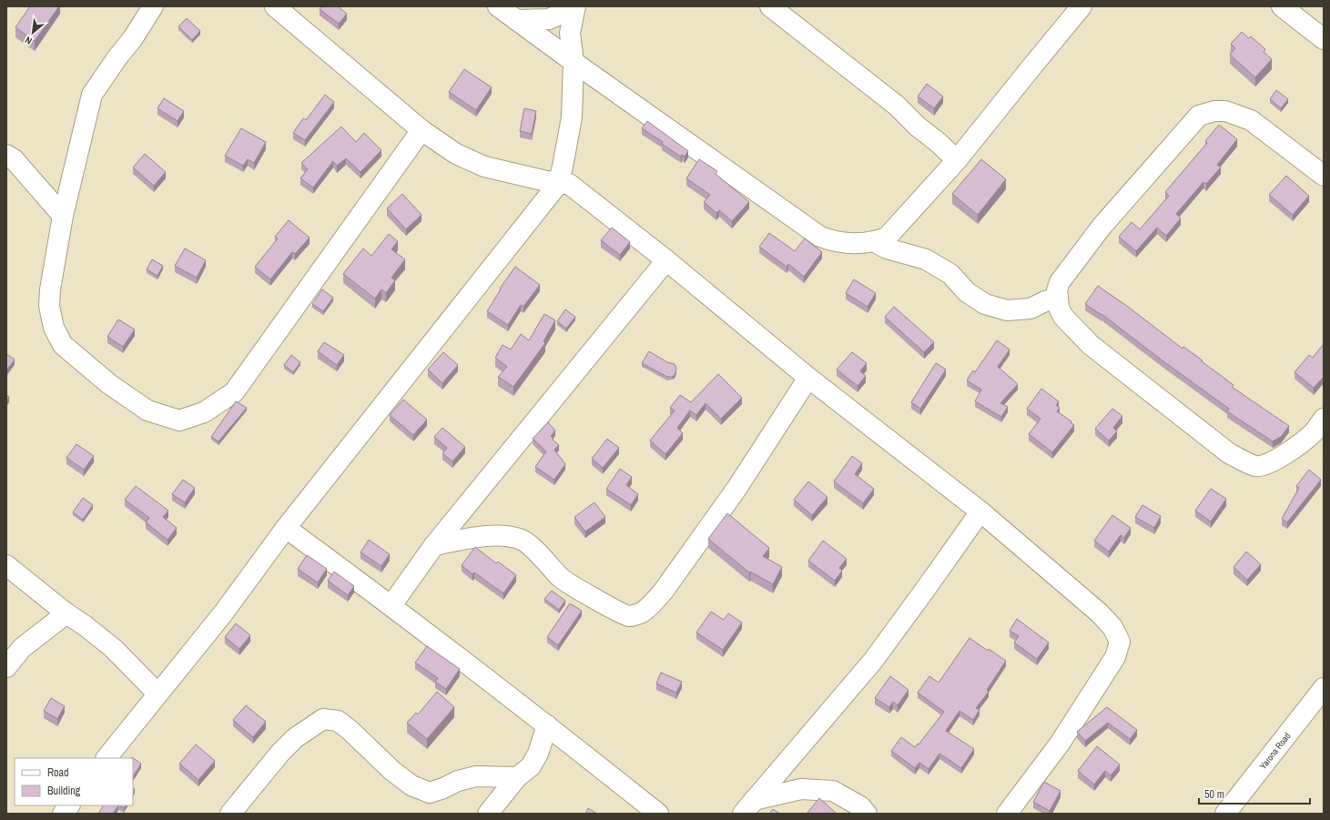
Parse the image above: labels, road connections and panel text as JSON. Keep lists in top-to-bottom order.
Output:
{
  "streets": {
    "street": ["Yarona Road"]
  },
  "legend": ["Road", "Building"],
  "scale_bar": "50 m",
  "north": "bottom left"
}
